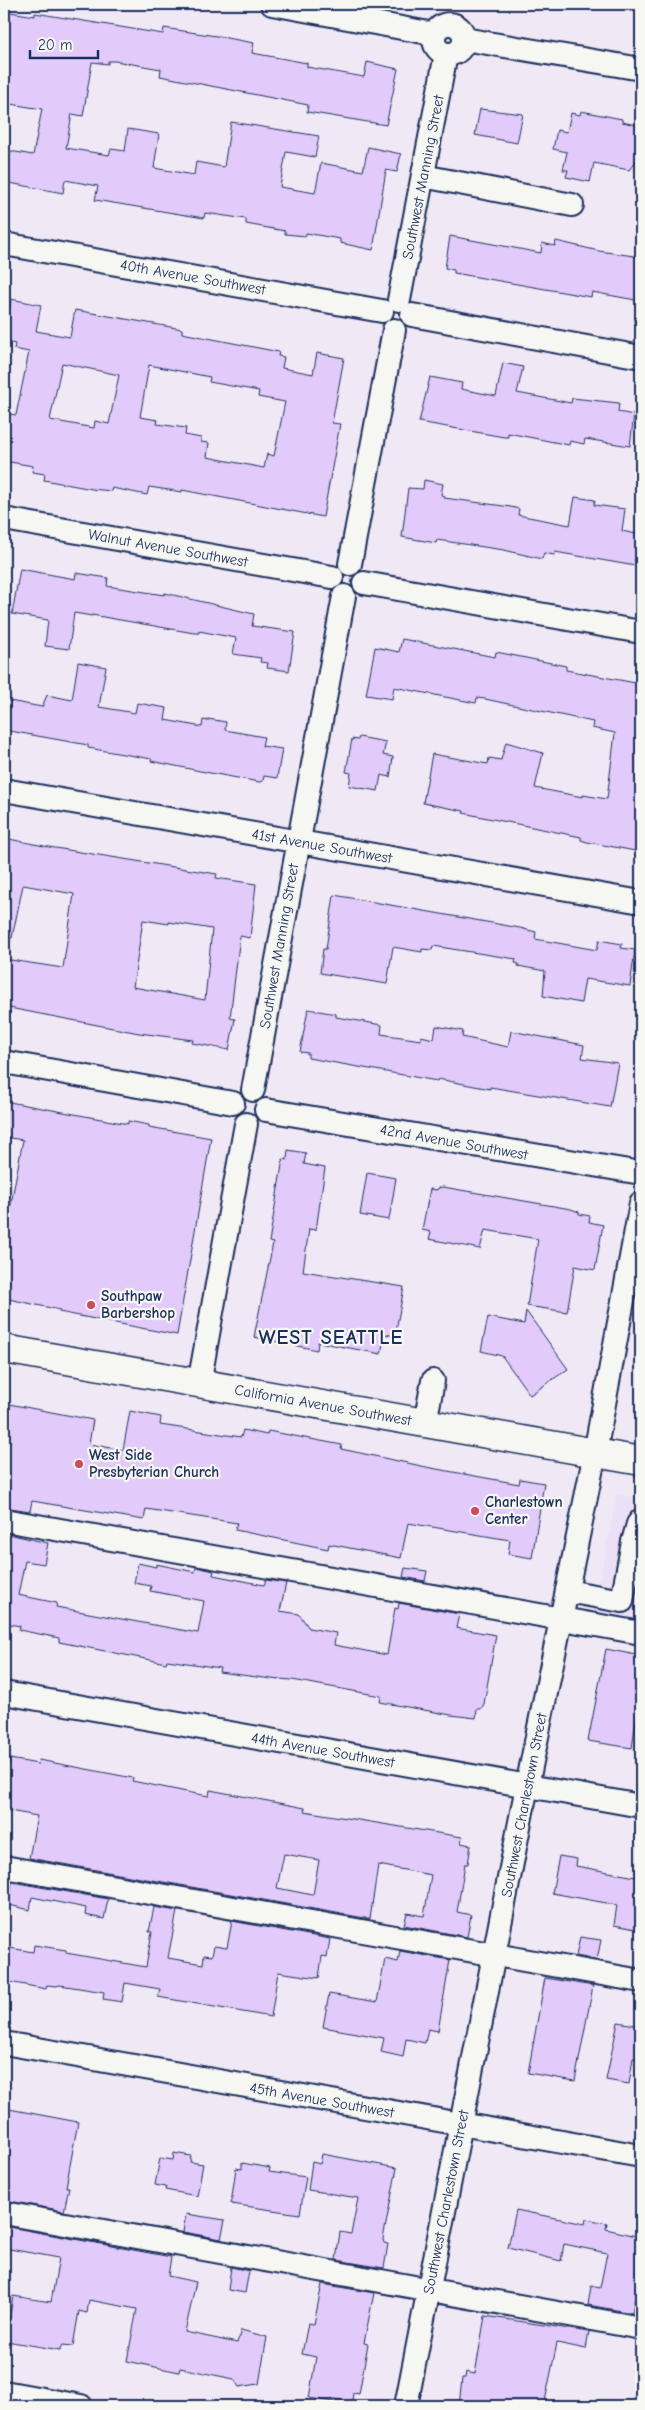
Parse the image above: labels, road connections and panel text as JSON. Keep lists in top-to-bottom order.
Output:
{
  "streets": {
    "main road": ["California Avenue Southwest"],
    "street": [
      "Southwest Manning Street",
      "40th Avenue Southwest",
      "Walnut Avenue Southwest",
      "41st Avenue Southwest",
      "42nd Avenue Southwest",
      "44th Avenue Southwest",
      "Southwest Charlestown Street",
      "45th Avenue Southwest"
    ]
  },
  "crossings": [
    ["Southwest Manning Street", "40th Avenue Southwest"],
    ["Southwest Manning Street", "Walnut Avenue Southwest"],
    ["Southwest Manning Street", "41st Avenue Southwest"],
    ["Southwest Manning Street", "42nd Avenue Southwest"],
    ["California Avenue Southwest", "Southwest Charlestown Street"],
    ["44th Avenue Southwest", "Southwest Charlestown Street"],
    ["Southwest Charlestown Street", "45th Avenue Southwest"]
  ],
  "districts": ["WEST SEATTLE"],
  "places": ["Southpaw Barbershop", "West Side Presbyterian Church", "Charlestown Center"],
  "scale_bar": "20 m"
}
